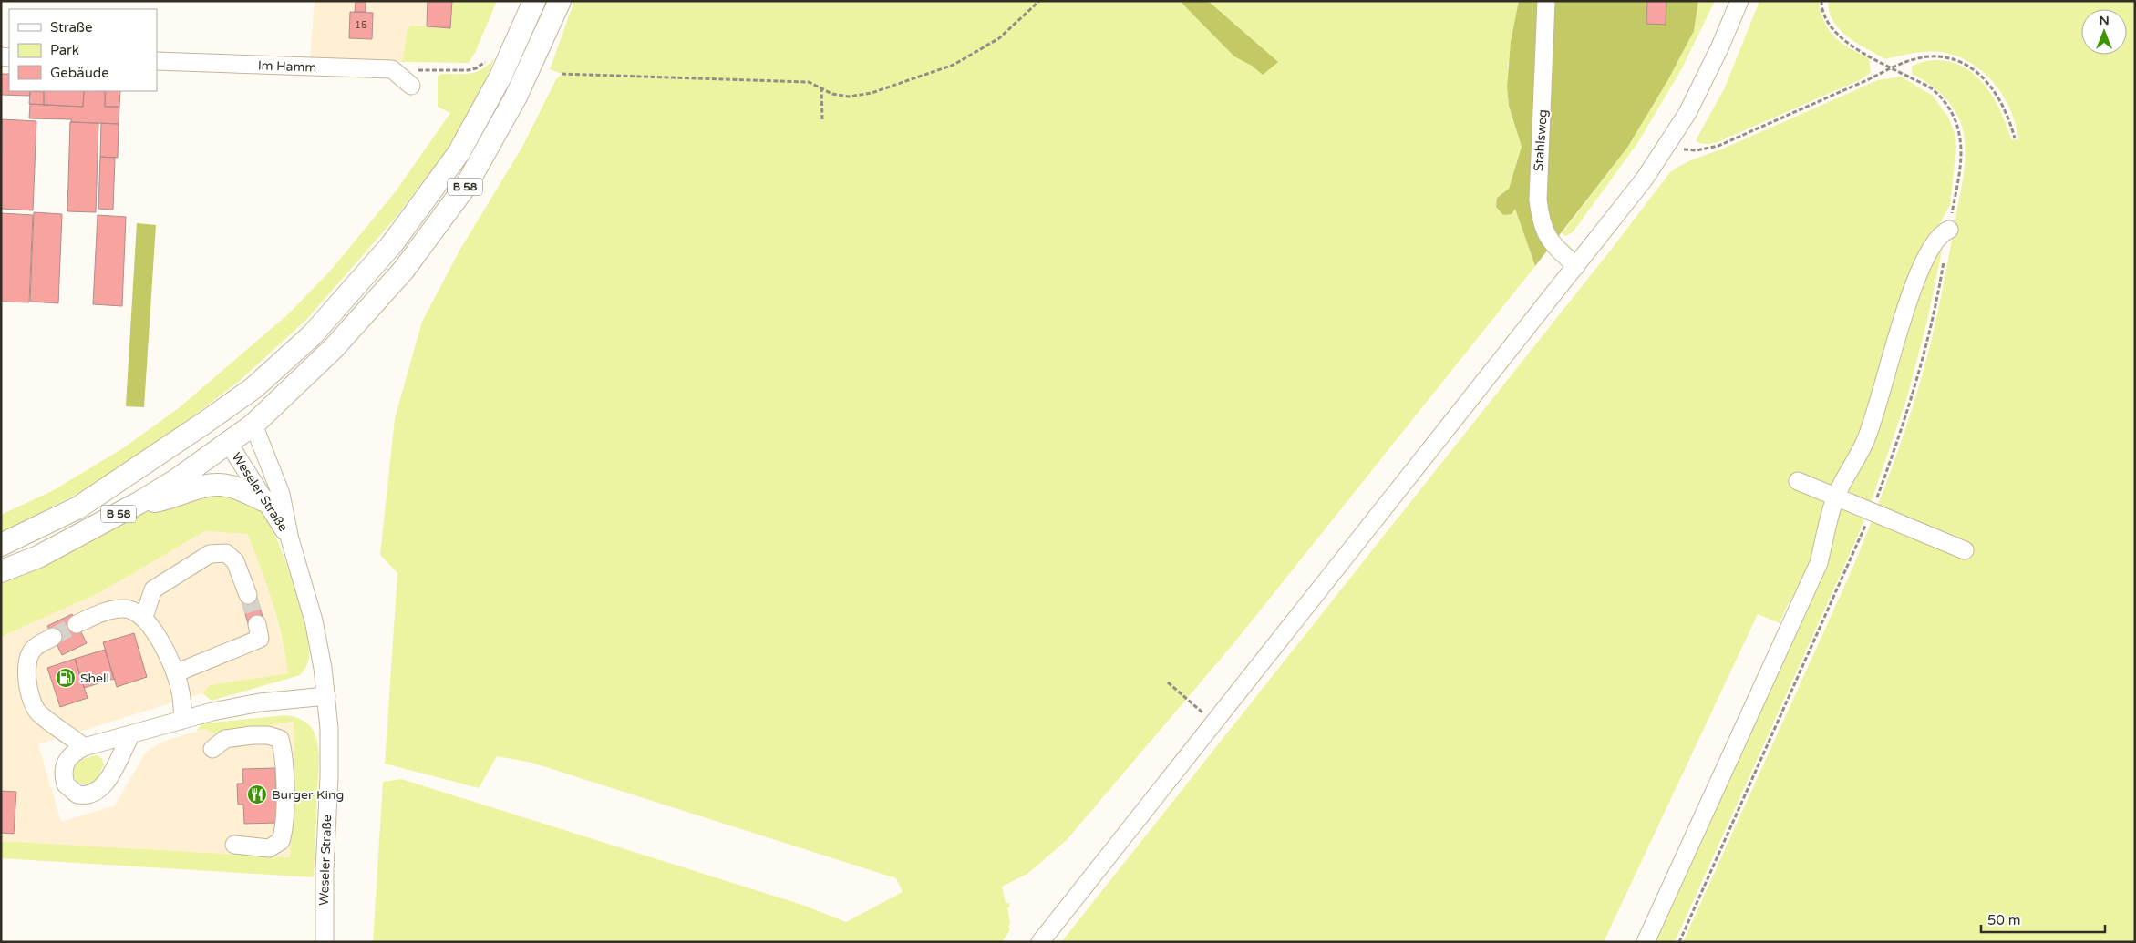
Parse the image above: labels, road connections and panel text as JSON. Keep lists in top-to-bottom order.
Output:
{
  "streets": {
    "main road": ["B 58"],
    "street": ["Im Hamm", "Stahlsweg", "Weseler Straße"]
  },
  "crossings": [
    ["B 58", "Weseler Straße"]
  ],
  "places": {
    "fuel station": ["Shell"],
    "restaurant": ["Burger King"]
  },
  "house_numbers": ["15"],
  "legend": ["Straße", "Park", "Gebäude"],
  "scale_bar": "50 m",
  "north": "top"
}
